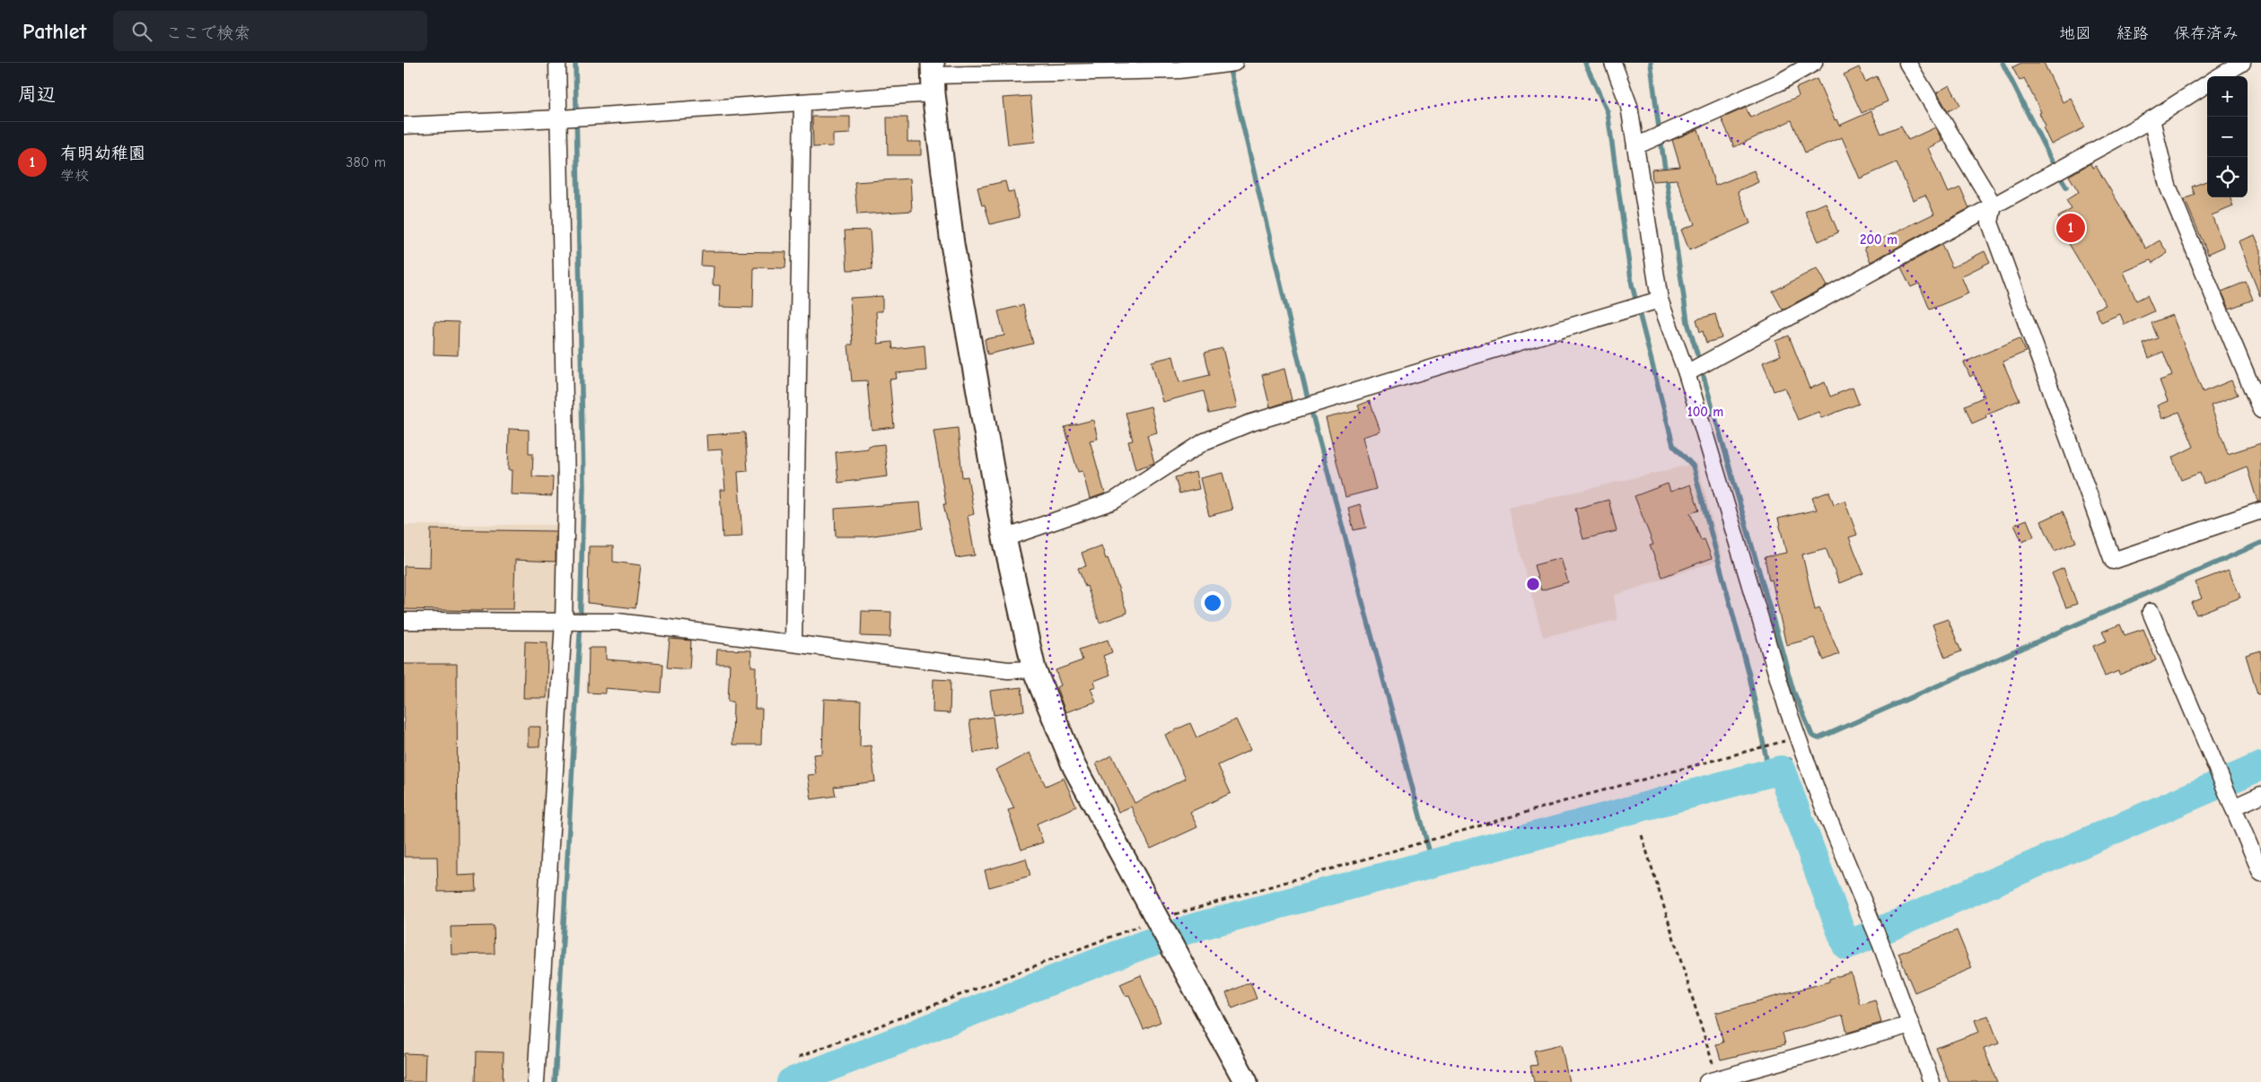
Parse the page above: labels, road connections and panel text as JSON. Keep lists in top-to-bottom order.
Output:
{
  "page": {
    "header": "Pathlet",
    "search": "ここで検索",
    "nav": ["地図", "経路", "保存済み"],
    "heading": "周辺",
    "map_buttons": ["+", "−"],
    "list": [
      {
        "mark": "1",
        "name": "有明幼稚園",
        "note": "学校",
        "value": "380 m"
      }
    ],
    "pins": "1"
  },
  "rings": ["200 m", "100 m"]
}
